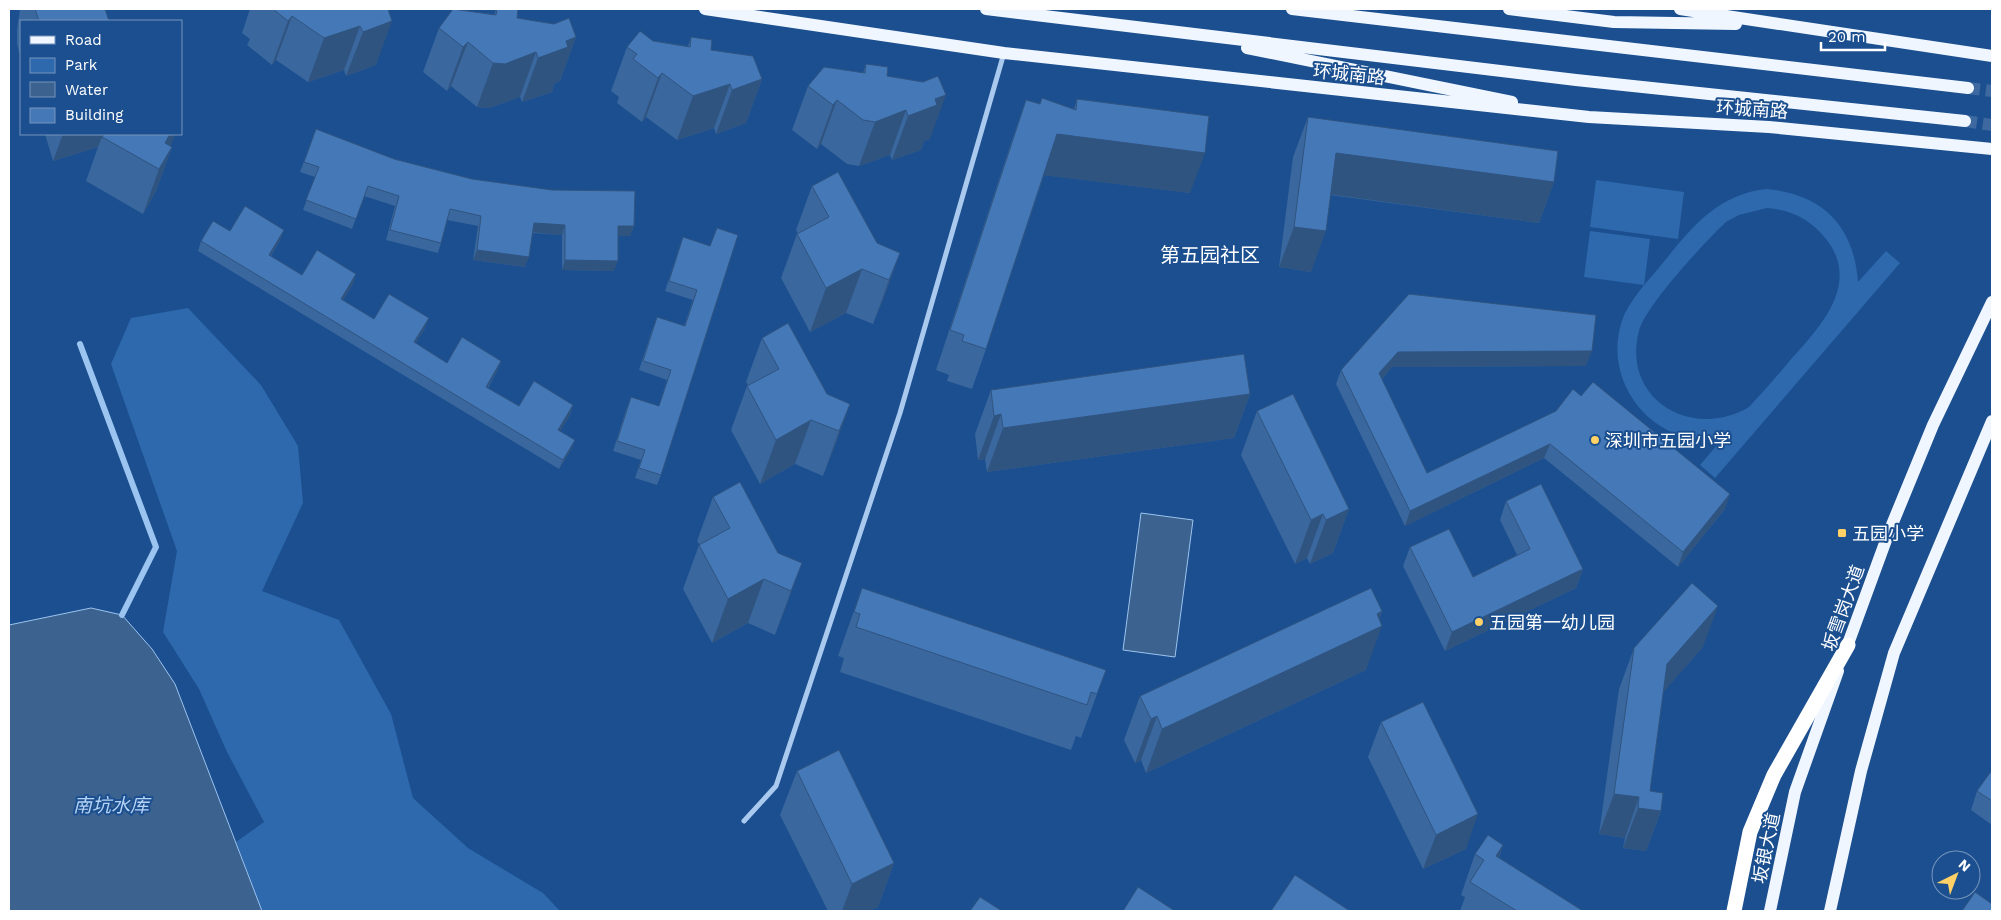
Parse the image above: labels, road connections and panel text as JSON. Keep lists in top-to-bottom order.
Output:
{
  "streets": {
    "main road": ["环城南路", "坂雪岗大道", "坂银大道"]
  },
  "crossings": [
    ["坂雪岗大道", "坂银大道"]
  ],
  "districts": ["第五园社区"],
  "water": ["南坑水库"],
  "places": {
    "other": ["深圳市五园小学", "五园第一幼儿园"],
    "transit": ["五园小学"]
  },
  "legend": [
    "Road",
    "Park",
    "Water",
    "Building"
  ],
  "scale_bar": "20 m",
  "north": "top right"
}
